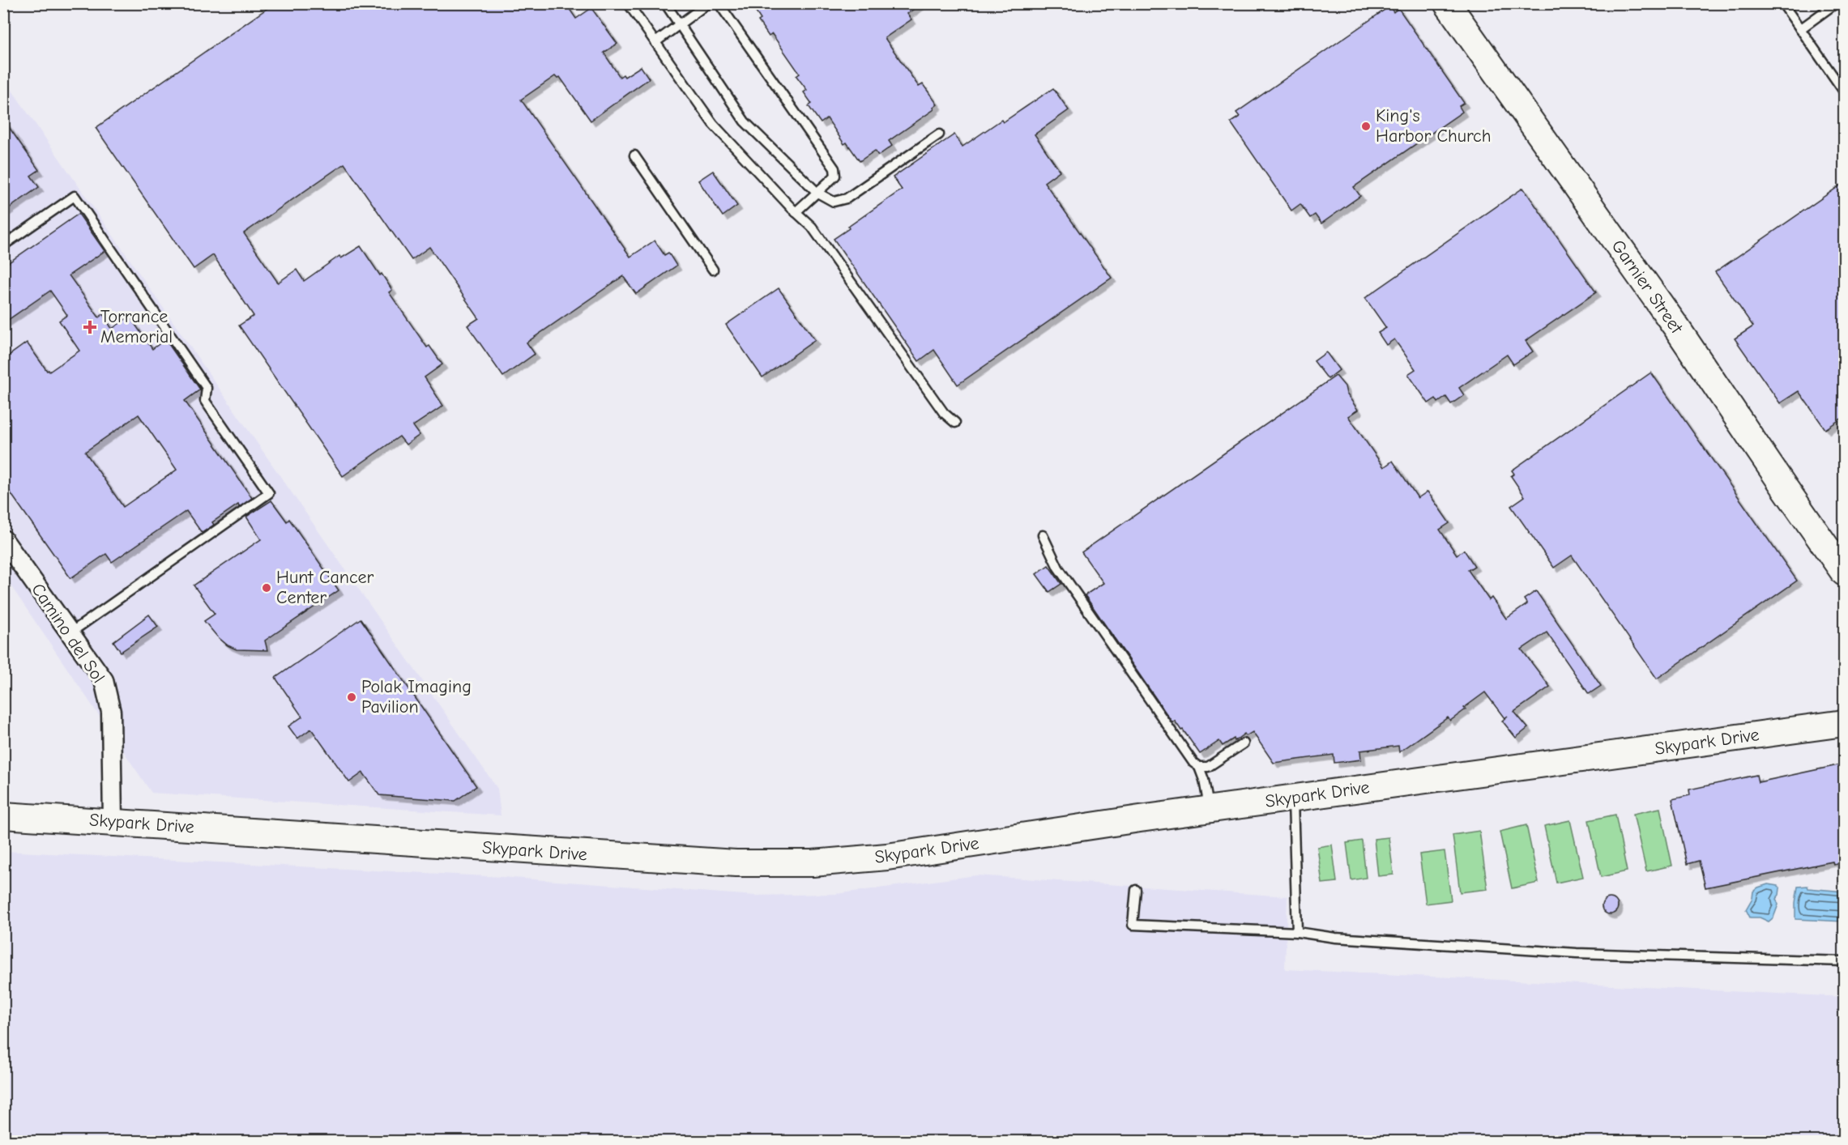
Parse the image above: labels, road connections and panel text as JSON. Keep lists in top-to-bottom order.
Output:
{
  "streets": {
    "main road": ["Garnier Street", "Skypark Drive"],
    "street": ["Camino del Sol"]
  },
  "crossings": [
    ["Camino del Sol", "Skypark Drive"]
  ],
  "places": {
    "other": ["King's Harbor Church", "Hunt Cancer Center", "Polak Imaging Pavilion"],
    "health": ["Torrance Memorial"]
  }
}
